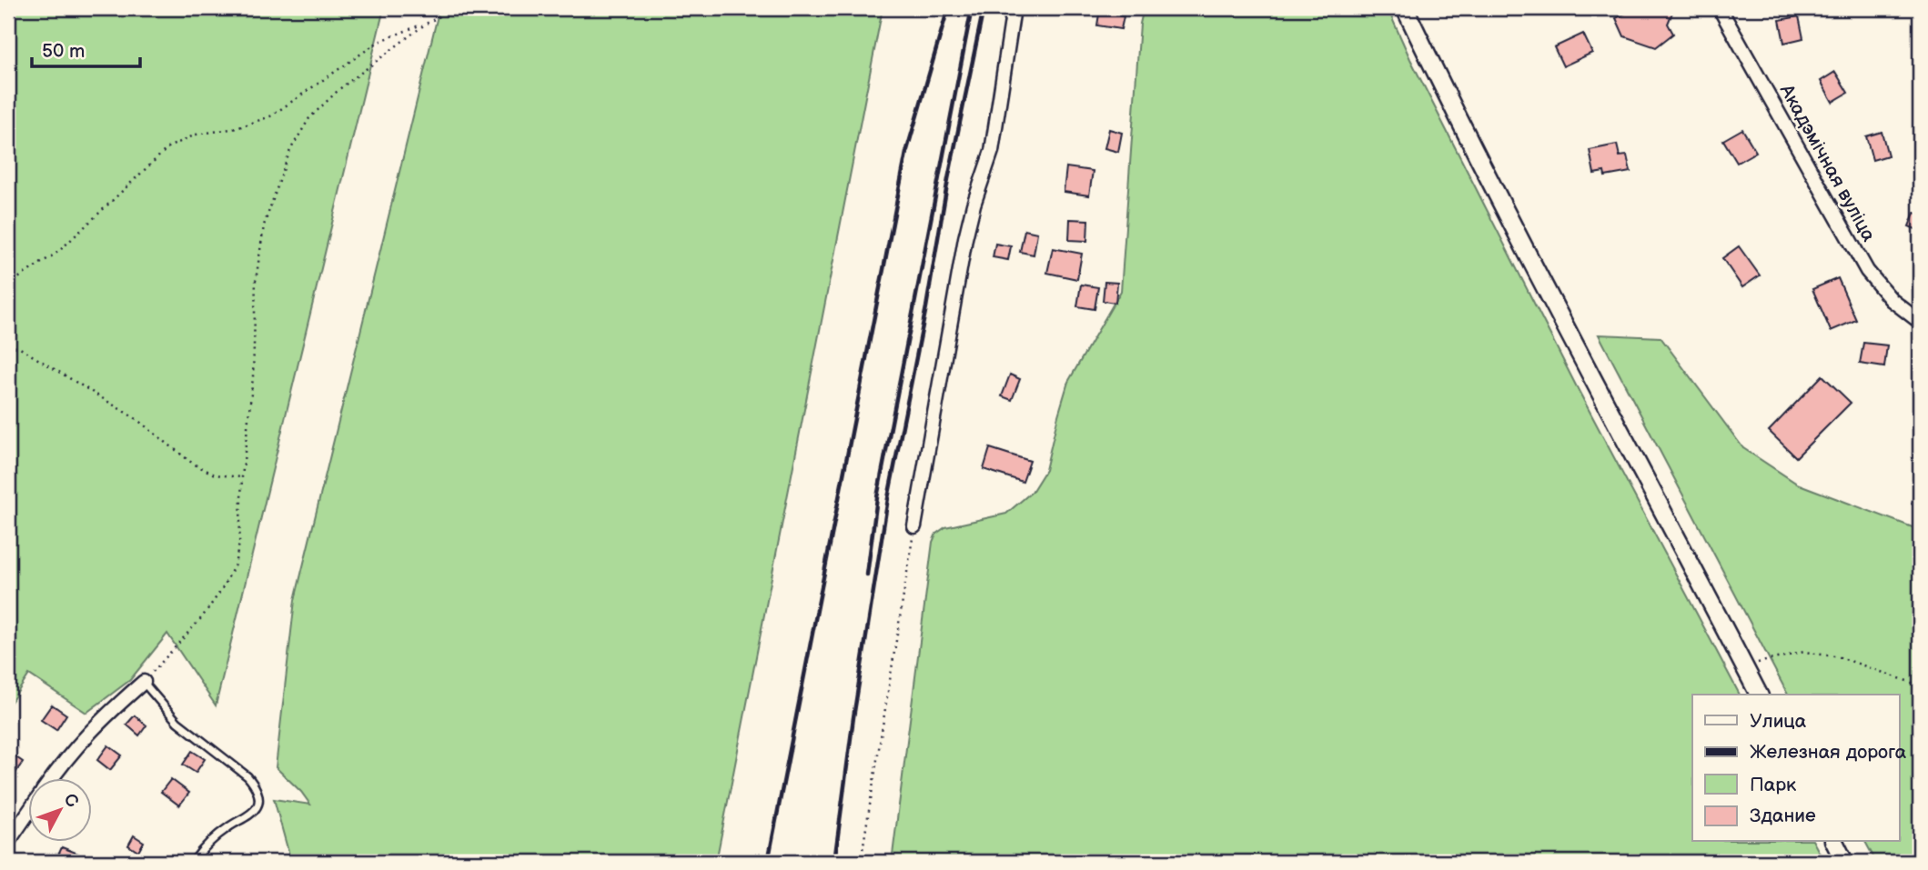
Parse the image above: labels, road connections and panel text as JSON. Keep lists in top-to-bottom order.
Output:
{
  "streets": {
    "street": ["Акадэмічная вуліца"]
  },
  "legend": [
    "Улица",
    "Железная дорога",
    "Парк",
    "Здание"
  ],
  "scale_bar": "50 m",
  "north": "top right"
}
